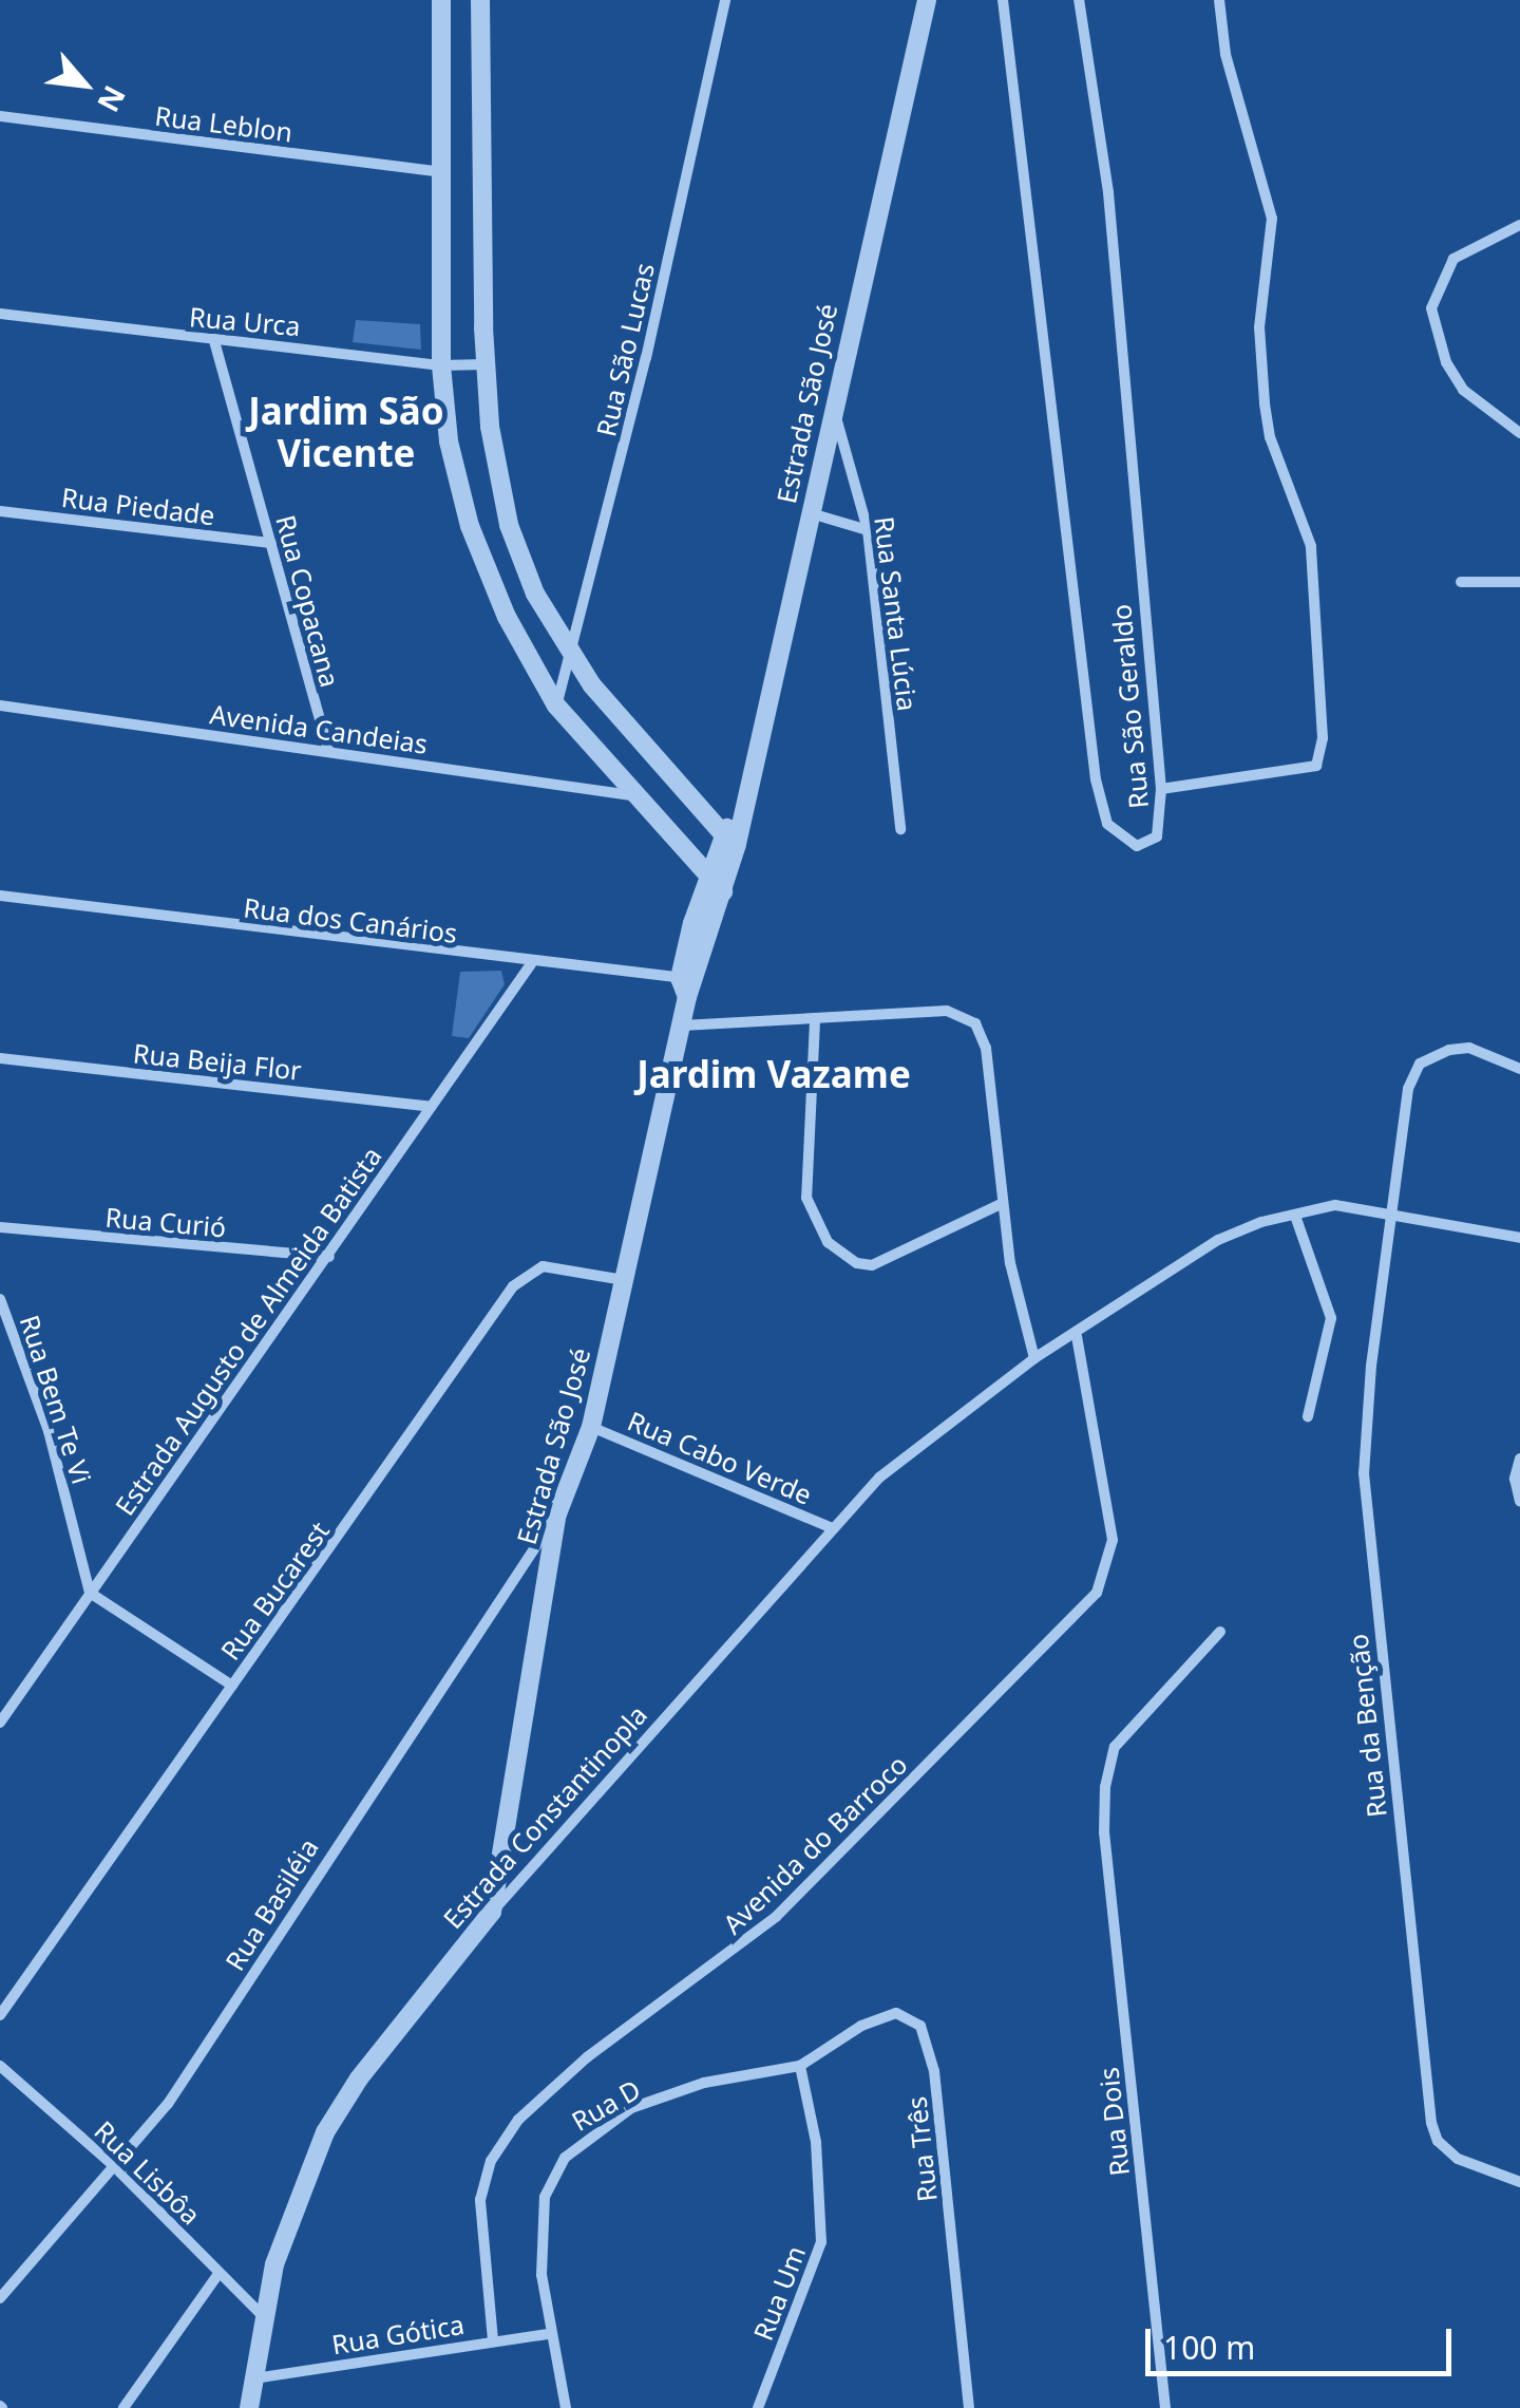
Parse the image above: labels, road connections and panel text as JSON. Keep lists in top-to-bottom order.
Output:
{
  "streets": {
    "street": [
      "Rua Leblon",
      "Rua Urca",
      "Rua São Lucas",
      "Estrada São José",
      "Rua Piedade",
      "Rua Copacana",
      "Rua Santa Lúcia",
      "Rua São Geraldo",
      "Avenida Candeias",
      "Rua dos Canários",
      "Rua Beija Flor",
      "Rua Curió",
      "Estrada Augusto de Almeida Batista",
      "Rua Bem Te Vi",
      "Rua Cabo Verde",
      "Rua Bucarest",
      "Rua da Benção",
      "Estrada Constantinopla",
      "Avenida do Barroco",
      "Rua Basiléia",
      "Rua D",
      "Rua Dois",
      "Rua Três",
      "Rua Lisbôa",
      "Rua Um",
      "Rua Gótica"
    ]
  },
  "crossings": [
    ["Rua Urca", "Rua Copacana"],
    ["Estrada São José", "Rua Santa Lúcia"],
    ["Estrada São José", "Rua dos Canários"],
    ["Estrada São José", "Rua Cabo Verde"],
    ["Estrada São José", "Rua Bucarest"],
    ["Estrada São José", "Estrada Constantinopla"],
    ["Estrada São José", "Rua Basiléia"],
    ["Rua Piedade", "Rua Copacana"],
    ["Rua Copacana", "Avenida Candeias"],
    ["Rua dos Canários", "Estrada Augusto de Almeida Batista"],
    ["Rua Beija Flor", "Estrada Augusto de Almeida Batista"],
    ["Rua Curió", "Estrada Augusto de Almeida Batista"],
    ["Estrada Augusto de Almeida Batista", "Rua Bem Te Vi"],
    ["Rua Cabo Verde", "Estrada Constantinopla"],
    ["Rua da Benção", "Estrada Constantinopla"],
    ["Estrada Constantinopla", "Avenida do Barroco"],
    ["Estrada Constantinopla", "Rua Lisbôa"],
    ["Estrada Constantinopla", "Rua Gótica"],
    ["Avenida do Barroco", "Rua Gótica"],
    ["Rua Basiléia", "Rua Lisbôa"],
    ["Rua D", "Rua Três"],
    ["Rua D", "Rua Um"],
    ["Rua D", "Rua Gótica"],
    ["Rua Três", "Rua Um"]
  ],
  "districts": ["Jardim São Vicente", "Jardim Vazame"],
  "scale_bar": "100 m",
  "north": "bottom right"
}
